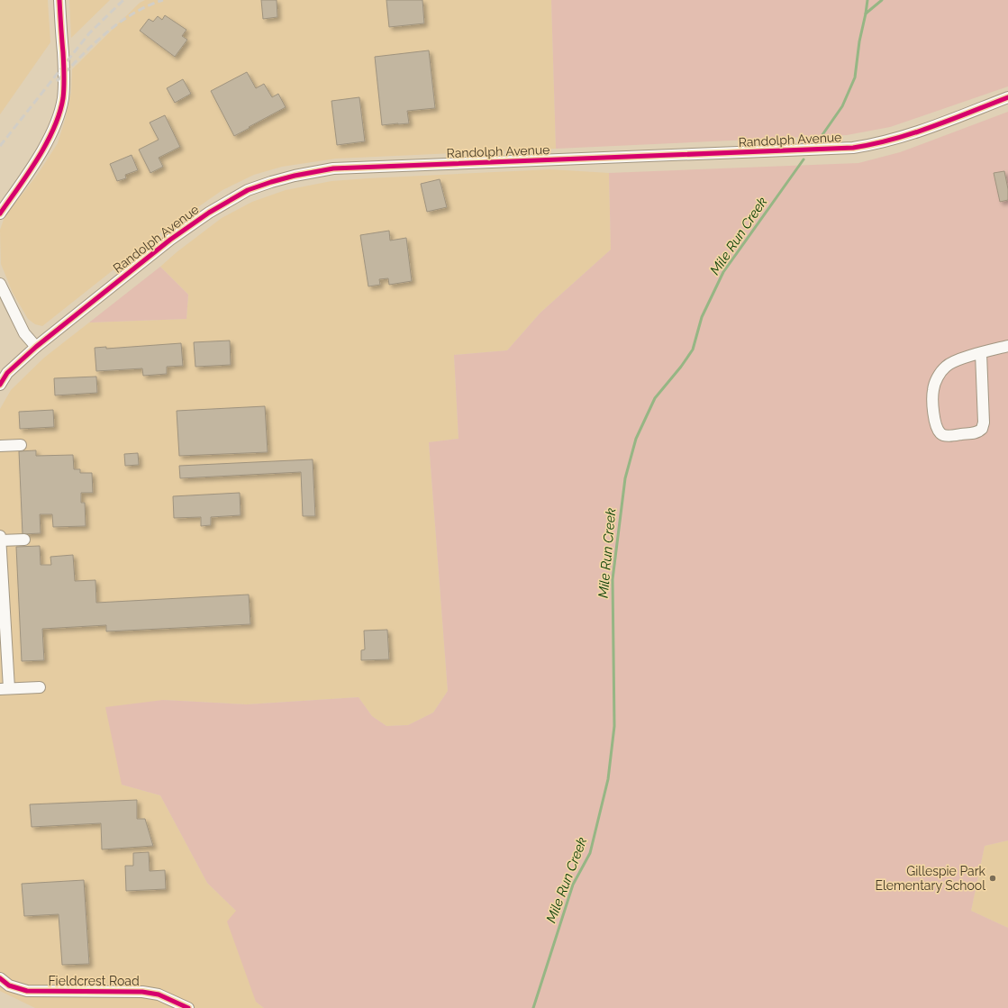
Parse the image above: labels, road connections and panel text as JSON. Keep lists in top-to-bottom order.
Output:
{
  "streets": {
    "street": ["Randolph Avenue", "Fieldcrest Road"]
  },
  "water": ["Mile Run Creek"],
  "places": ["Gillespie Park Elementary School"]
}
